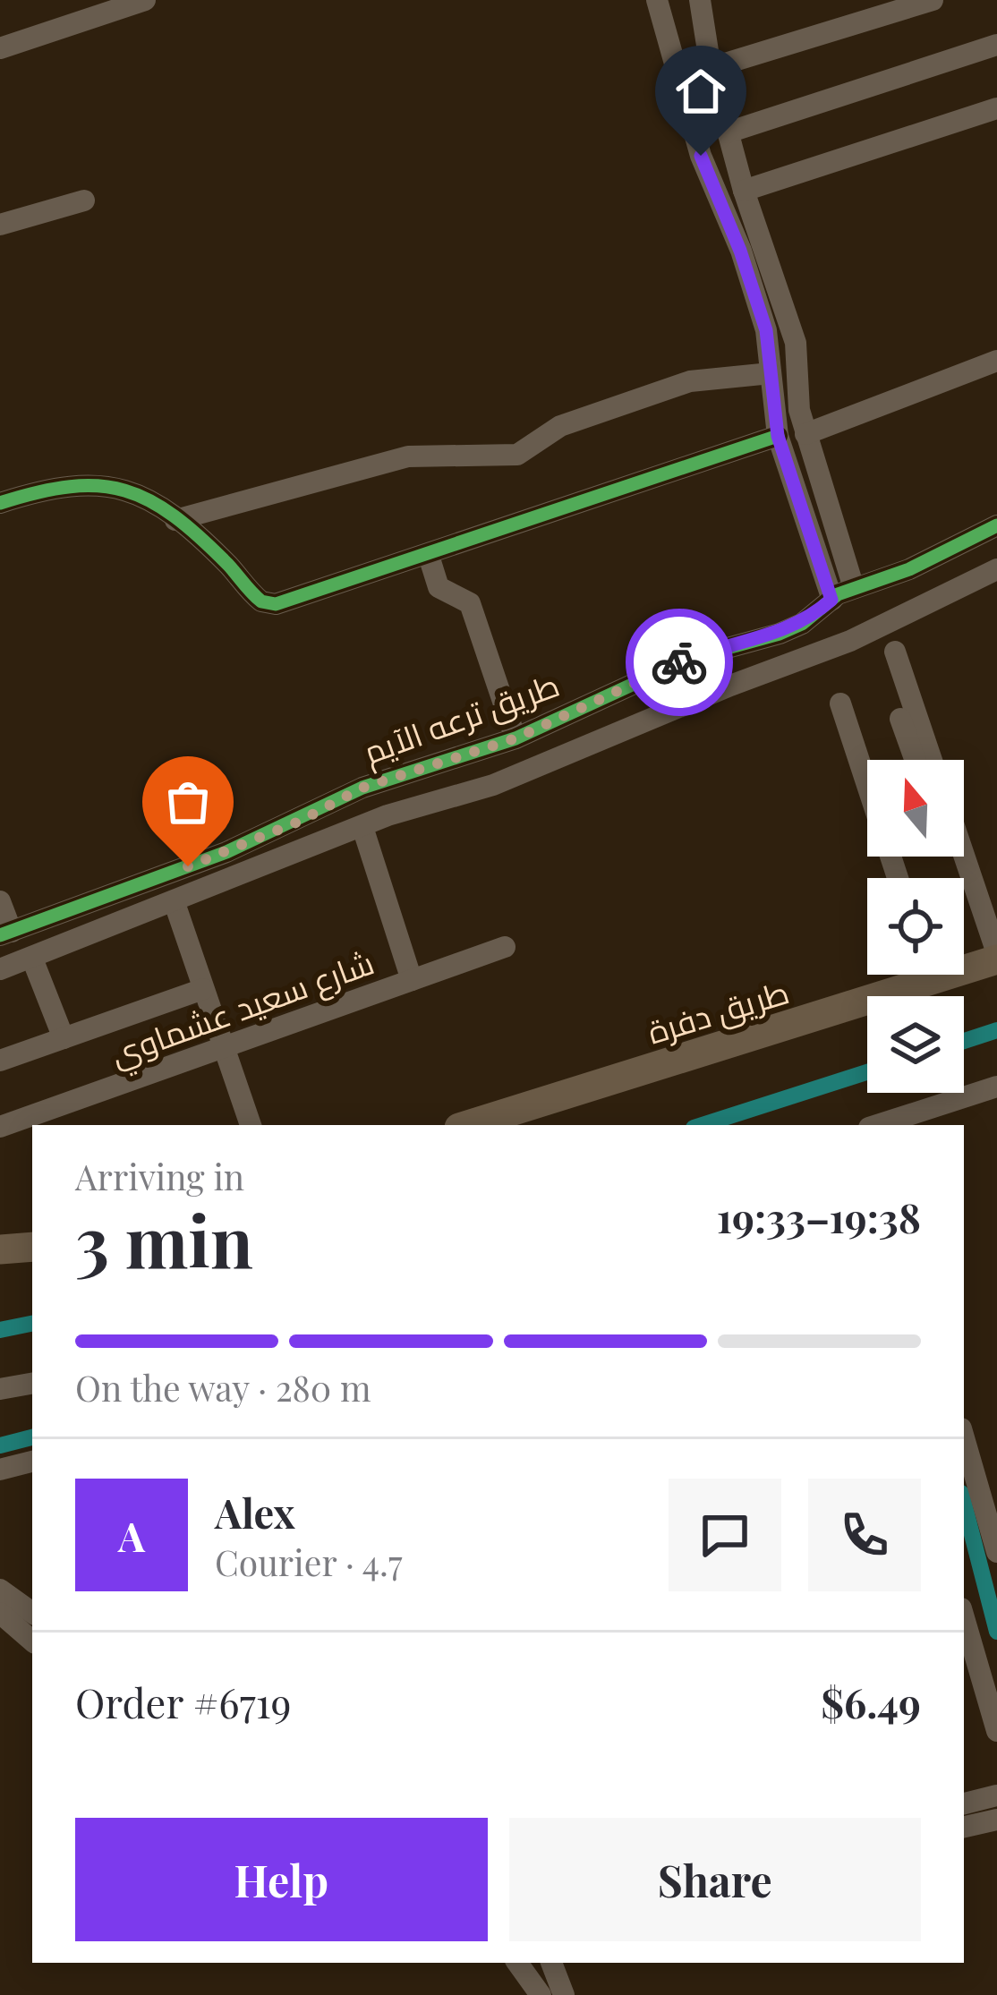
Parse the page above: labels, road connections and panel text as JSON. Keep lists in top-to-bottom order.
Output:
{
  "streets": {
    "main road": ["طريق دفرة"],
    "street": ["طريق ترعه الآيم", "شارع سعيد عشماوي"]
  },
  "north": "top",
  "page": {
    "heading": ["3 min", "Arriving in", "19:33–19:38"],
    "panel": [
      "Alex",
      "Courier · 4.7",
      "Order #6719",
      "$6.49"
    ],
    "bar": "On the way · 280 m",
    "round": "A",
    "buttons": ["Help", "Share"]
  }
}
